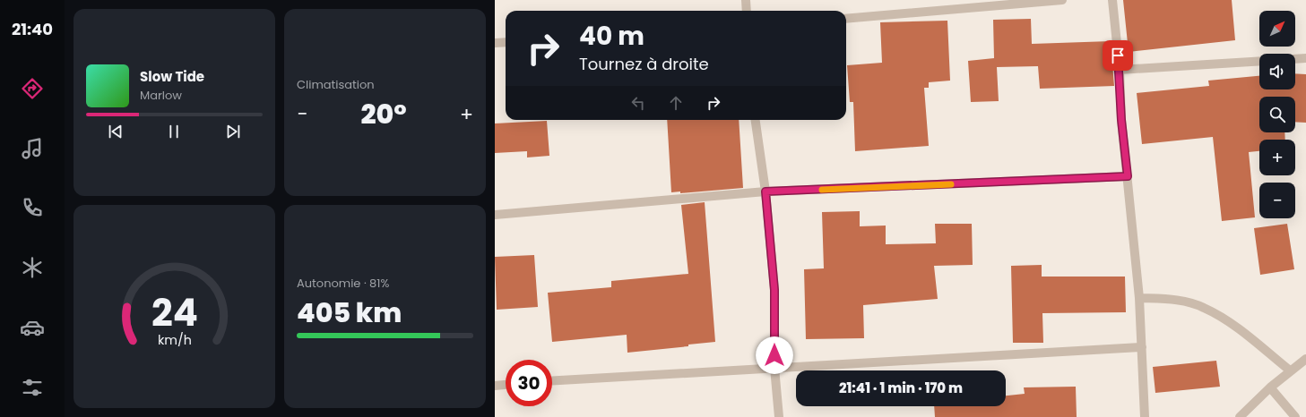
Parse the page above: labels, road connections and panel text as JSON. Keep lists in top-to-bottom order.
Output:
{
  "north": "top right",
  "page": {
    "tabs": "21:40",
    "tile": [
      "Climatisation",
      ["Autonomie · 81%", "405 km"]
    ],
    "map_buttons": ["+", "−"],
    "turn": ["40 m", "Tournez à droite"],
    "song": ["Slow Tide", "Marlow"],
    "heat": ["−", "20°", "+"],
    "limit": "30",
    "trip": "21:41 · 1 min · 170 m",
    "gauge": ["24", "km/h"]
  }
}
